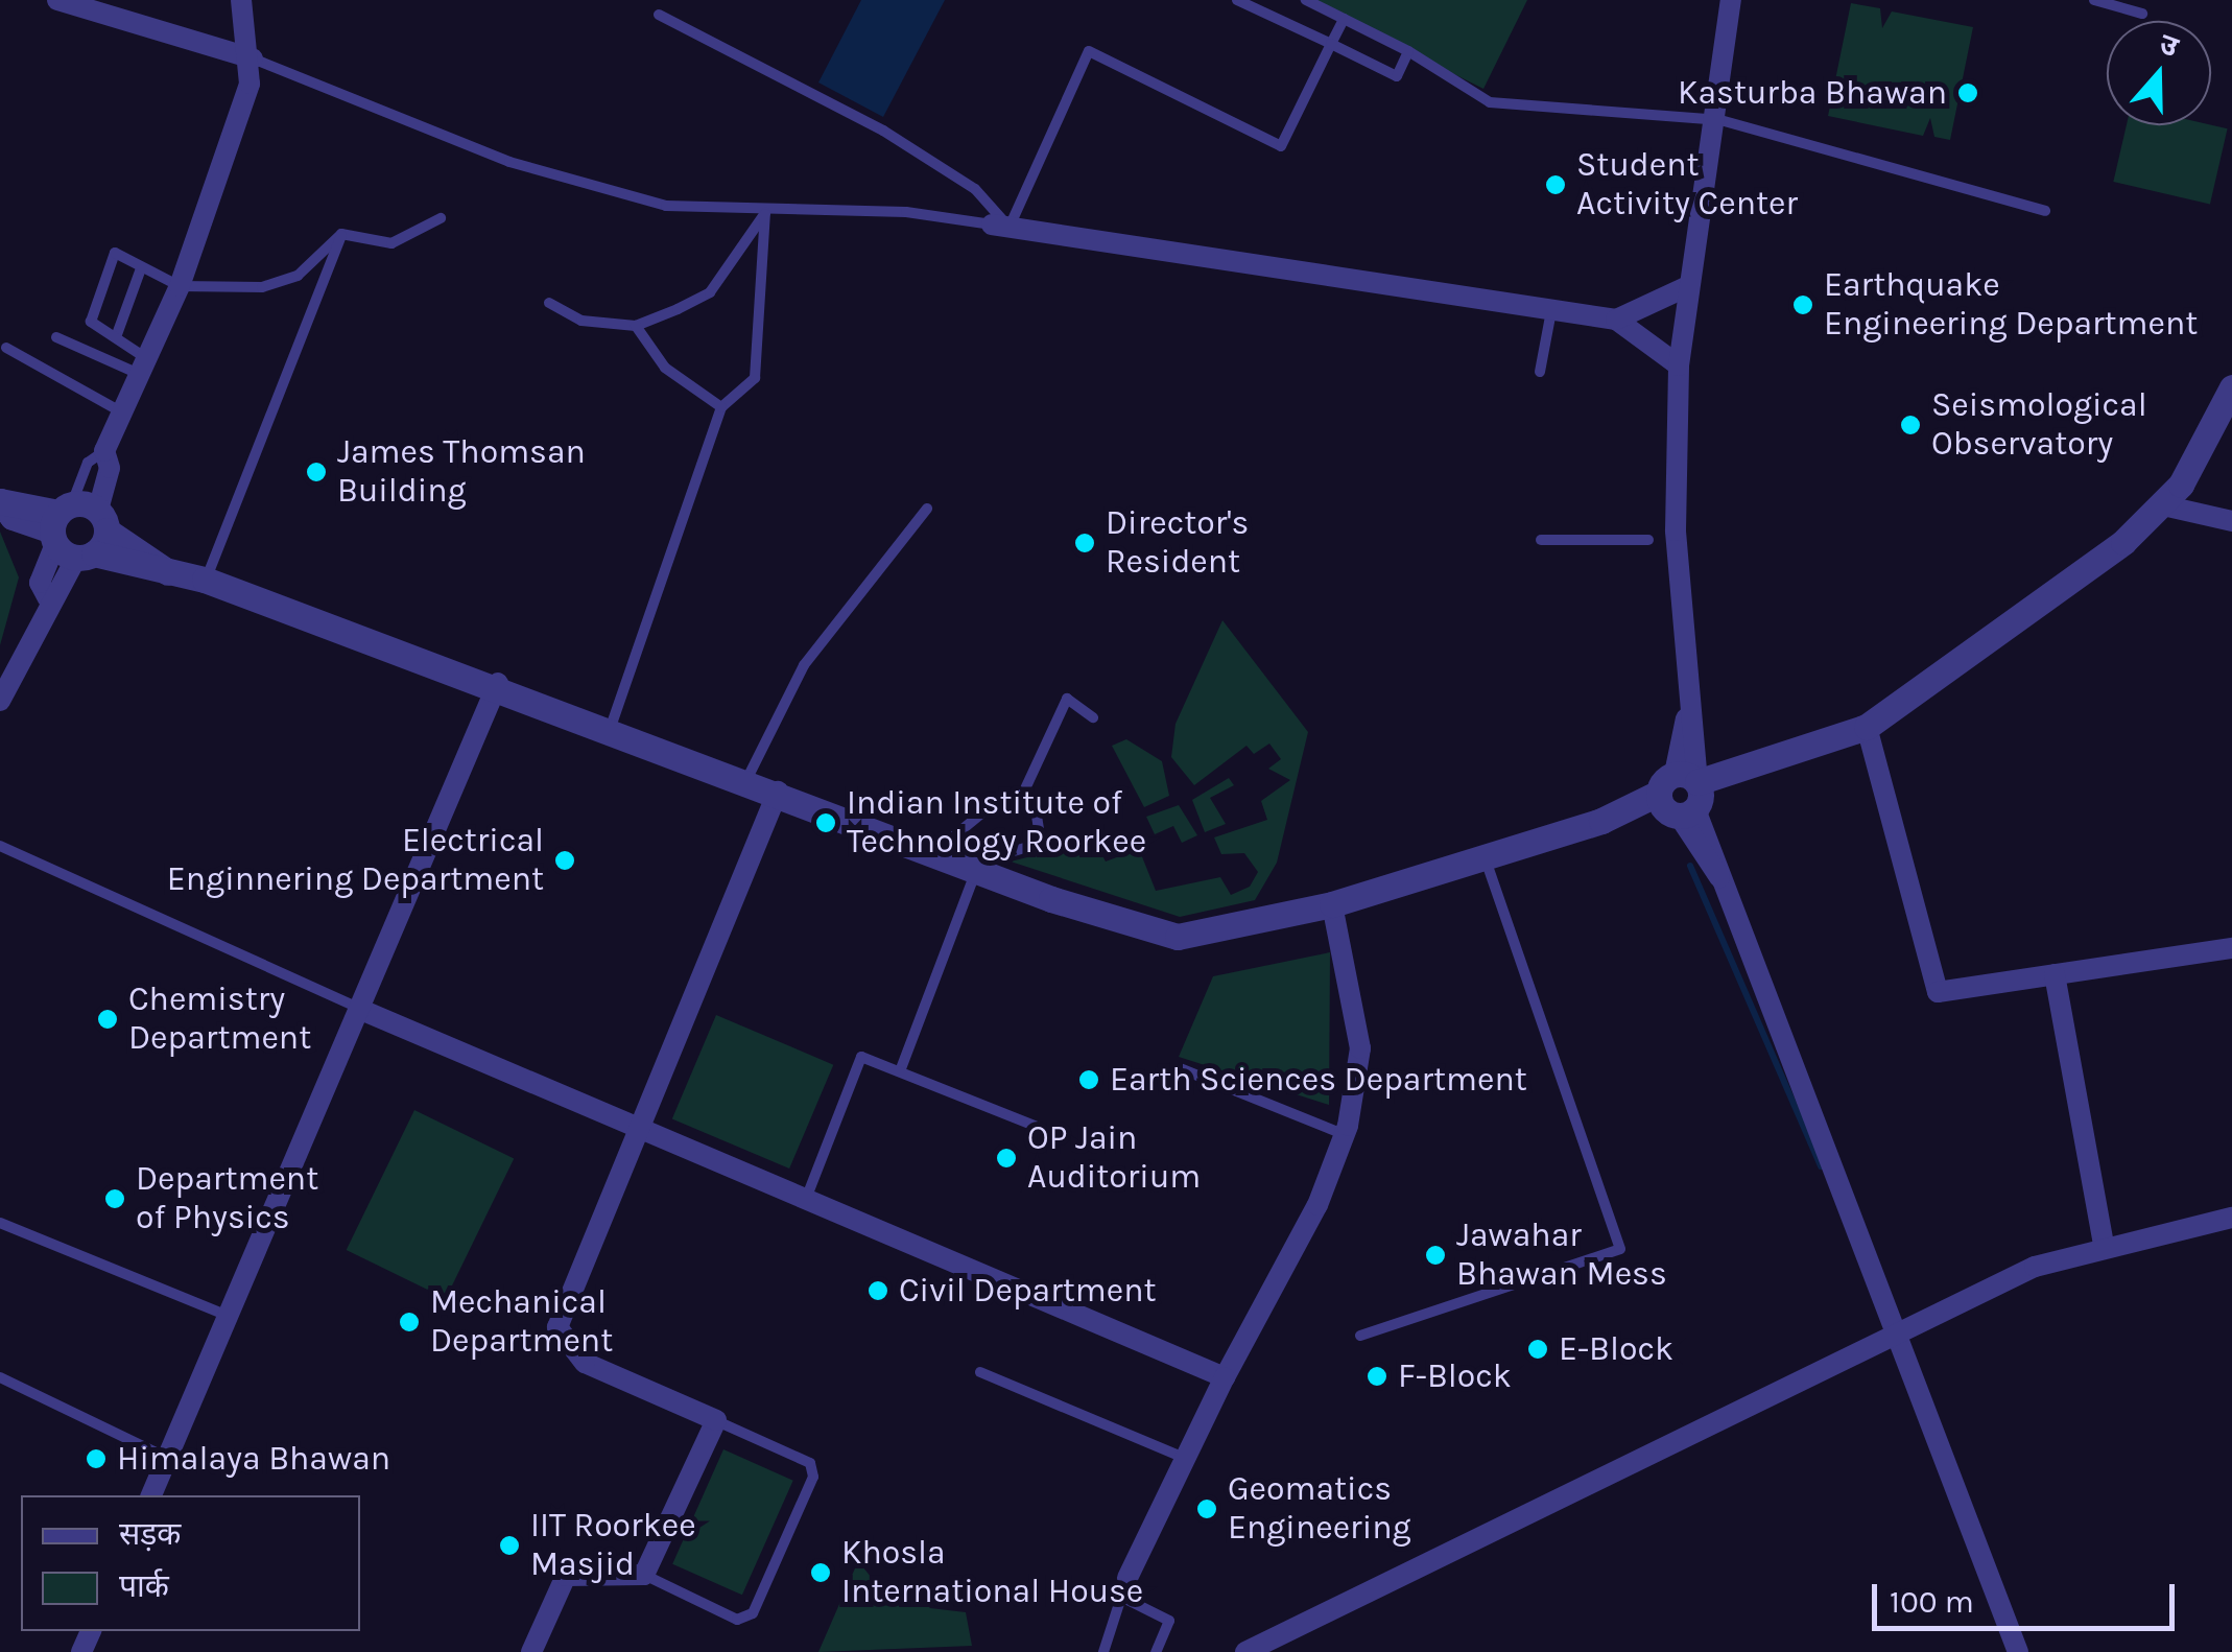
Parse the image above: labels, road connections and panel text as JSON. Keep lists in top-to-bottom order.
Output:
{
  "places": [
    "Kasturba Bhawan",
    "Student Activity Center",
    "Earthquake Engineering Department",
    "Seismological Observatory",
    "James Thomsan Building",
    "Director's Resident",
    "Indian Institute of Technology Roorkee",
    "Electrical Enginnering Department",
    "Chemistry Department",
    "Earth Sciences Department",
    "OP Jain Auditorium",
    "Department of Physics",
    "Jawahar Bhawan Mess",
    "Civil Department",
    "Mechanical Department",
    "E-Block",
    "F-Block",
    "Himalaya Bhawan",
    "Geomatics Engineering",
    "IIT Roorkee Masjid",
    "Khosla International House"
  ],
  "legend": ["सड़क", "पार्क"],
  "scale_bar": "100 m",
  "north": "top"
}
